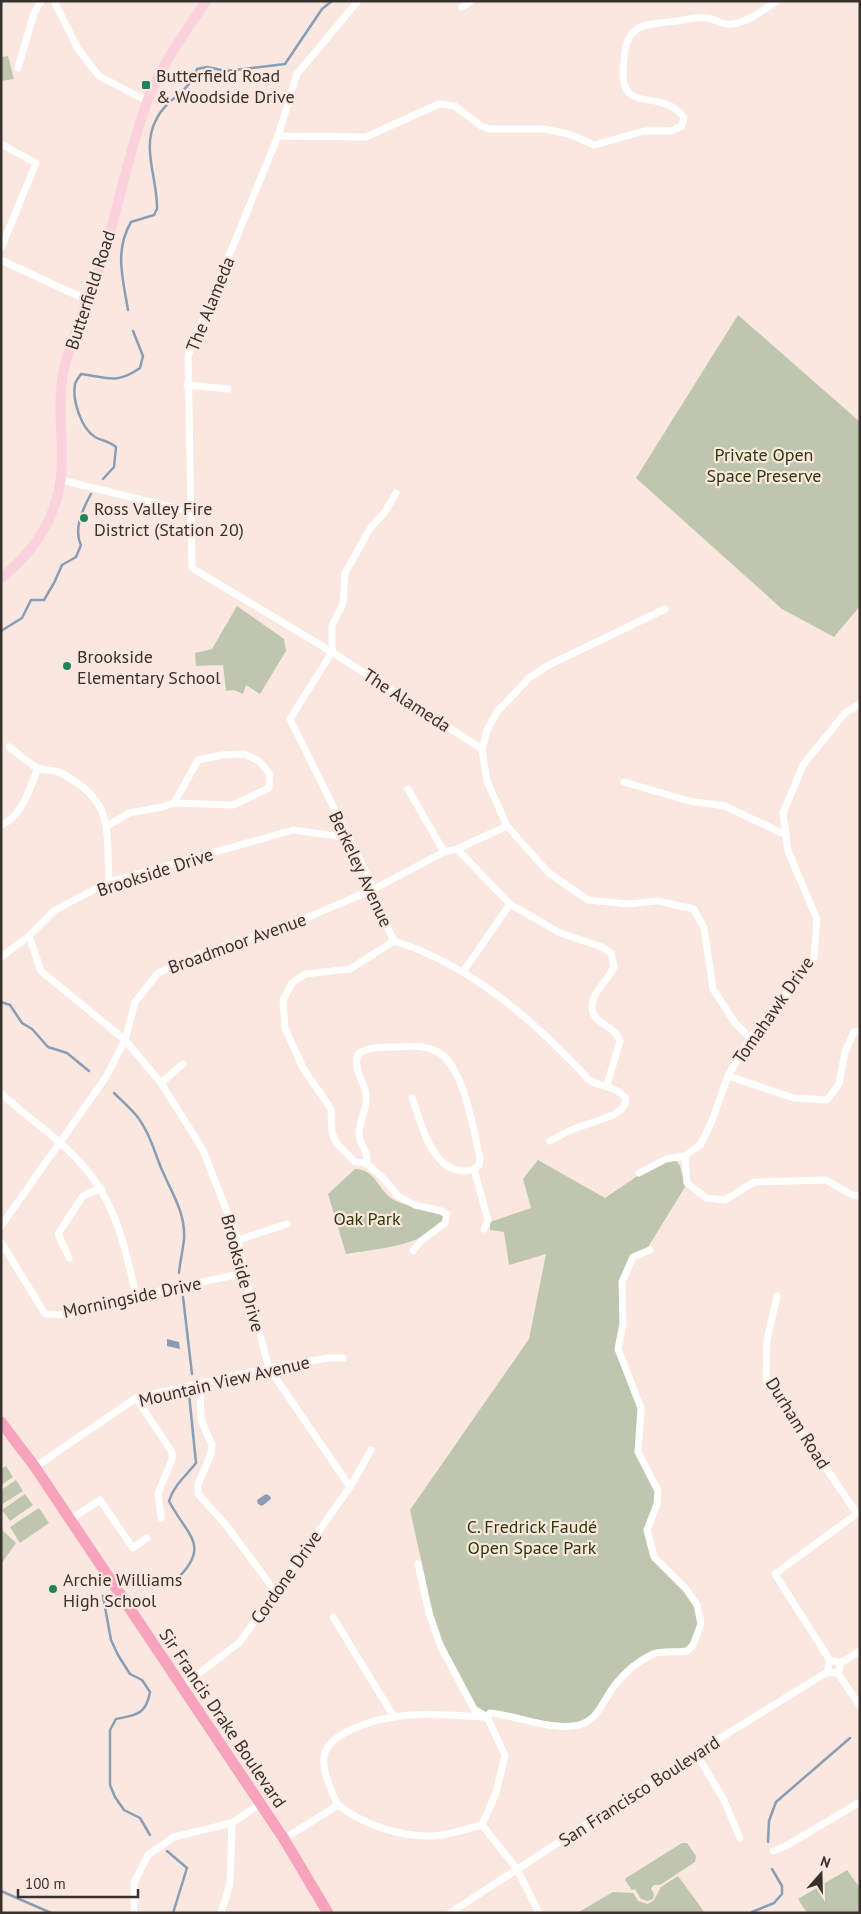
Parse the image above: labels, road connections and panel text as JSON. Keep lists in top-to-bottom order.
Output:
{
  "streets": {
    "main road": ["Sir Francis Drake Boulevard"],
    "street": [
      "Butterfield Road",
      "The Alameda",
      "Berkeley Avenue",
      "Brookside Drive",
      "Broadmoor Avenue",
      "Tomahawk Drive",
      "Morningside Drive",
      "Mountain View Avenue",
      "Durham Road",
      "Cordone Drive",
      "San Francisco Boulevard"
    ]
  },
  "crossings": [
    ["The Alameda", "Berkeley Avenue"],
    ["Berkeley Avenue", "Brookside Drive"],
    ["Berkeley Avenue", "Broadmoor Avenue"],
    ["Brookside Drive", "Broadmoor Avenue"],
    ["Brookside Drive", "Morningside Drive"],
    ["Brookside Drive", "Mountain View Avenue"],
    ["Brookside Drive", "Cordone Drive"],
    ["Mountain View Avenue", "Sir Francis Drake Boulevard"],
    ["Cordone Drive", "Sir Francis Drake Boulevard"]
  ],
  "parks": ["Private Open Space Preserve", "Oak Park", "C. Fredrick Faudé Open Space Park"],
  "places": {
    "transit": ["Butterfield Road & Woodside Drive"],
    "other": ["Ross Valley Fire District (Station 20)", "Brookside Elementary School", "Archie Williams High School"]
  },
  "scale_bar": "100 m",
  "north": "top"
}
